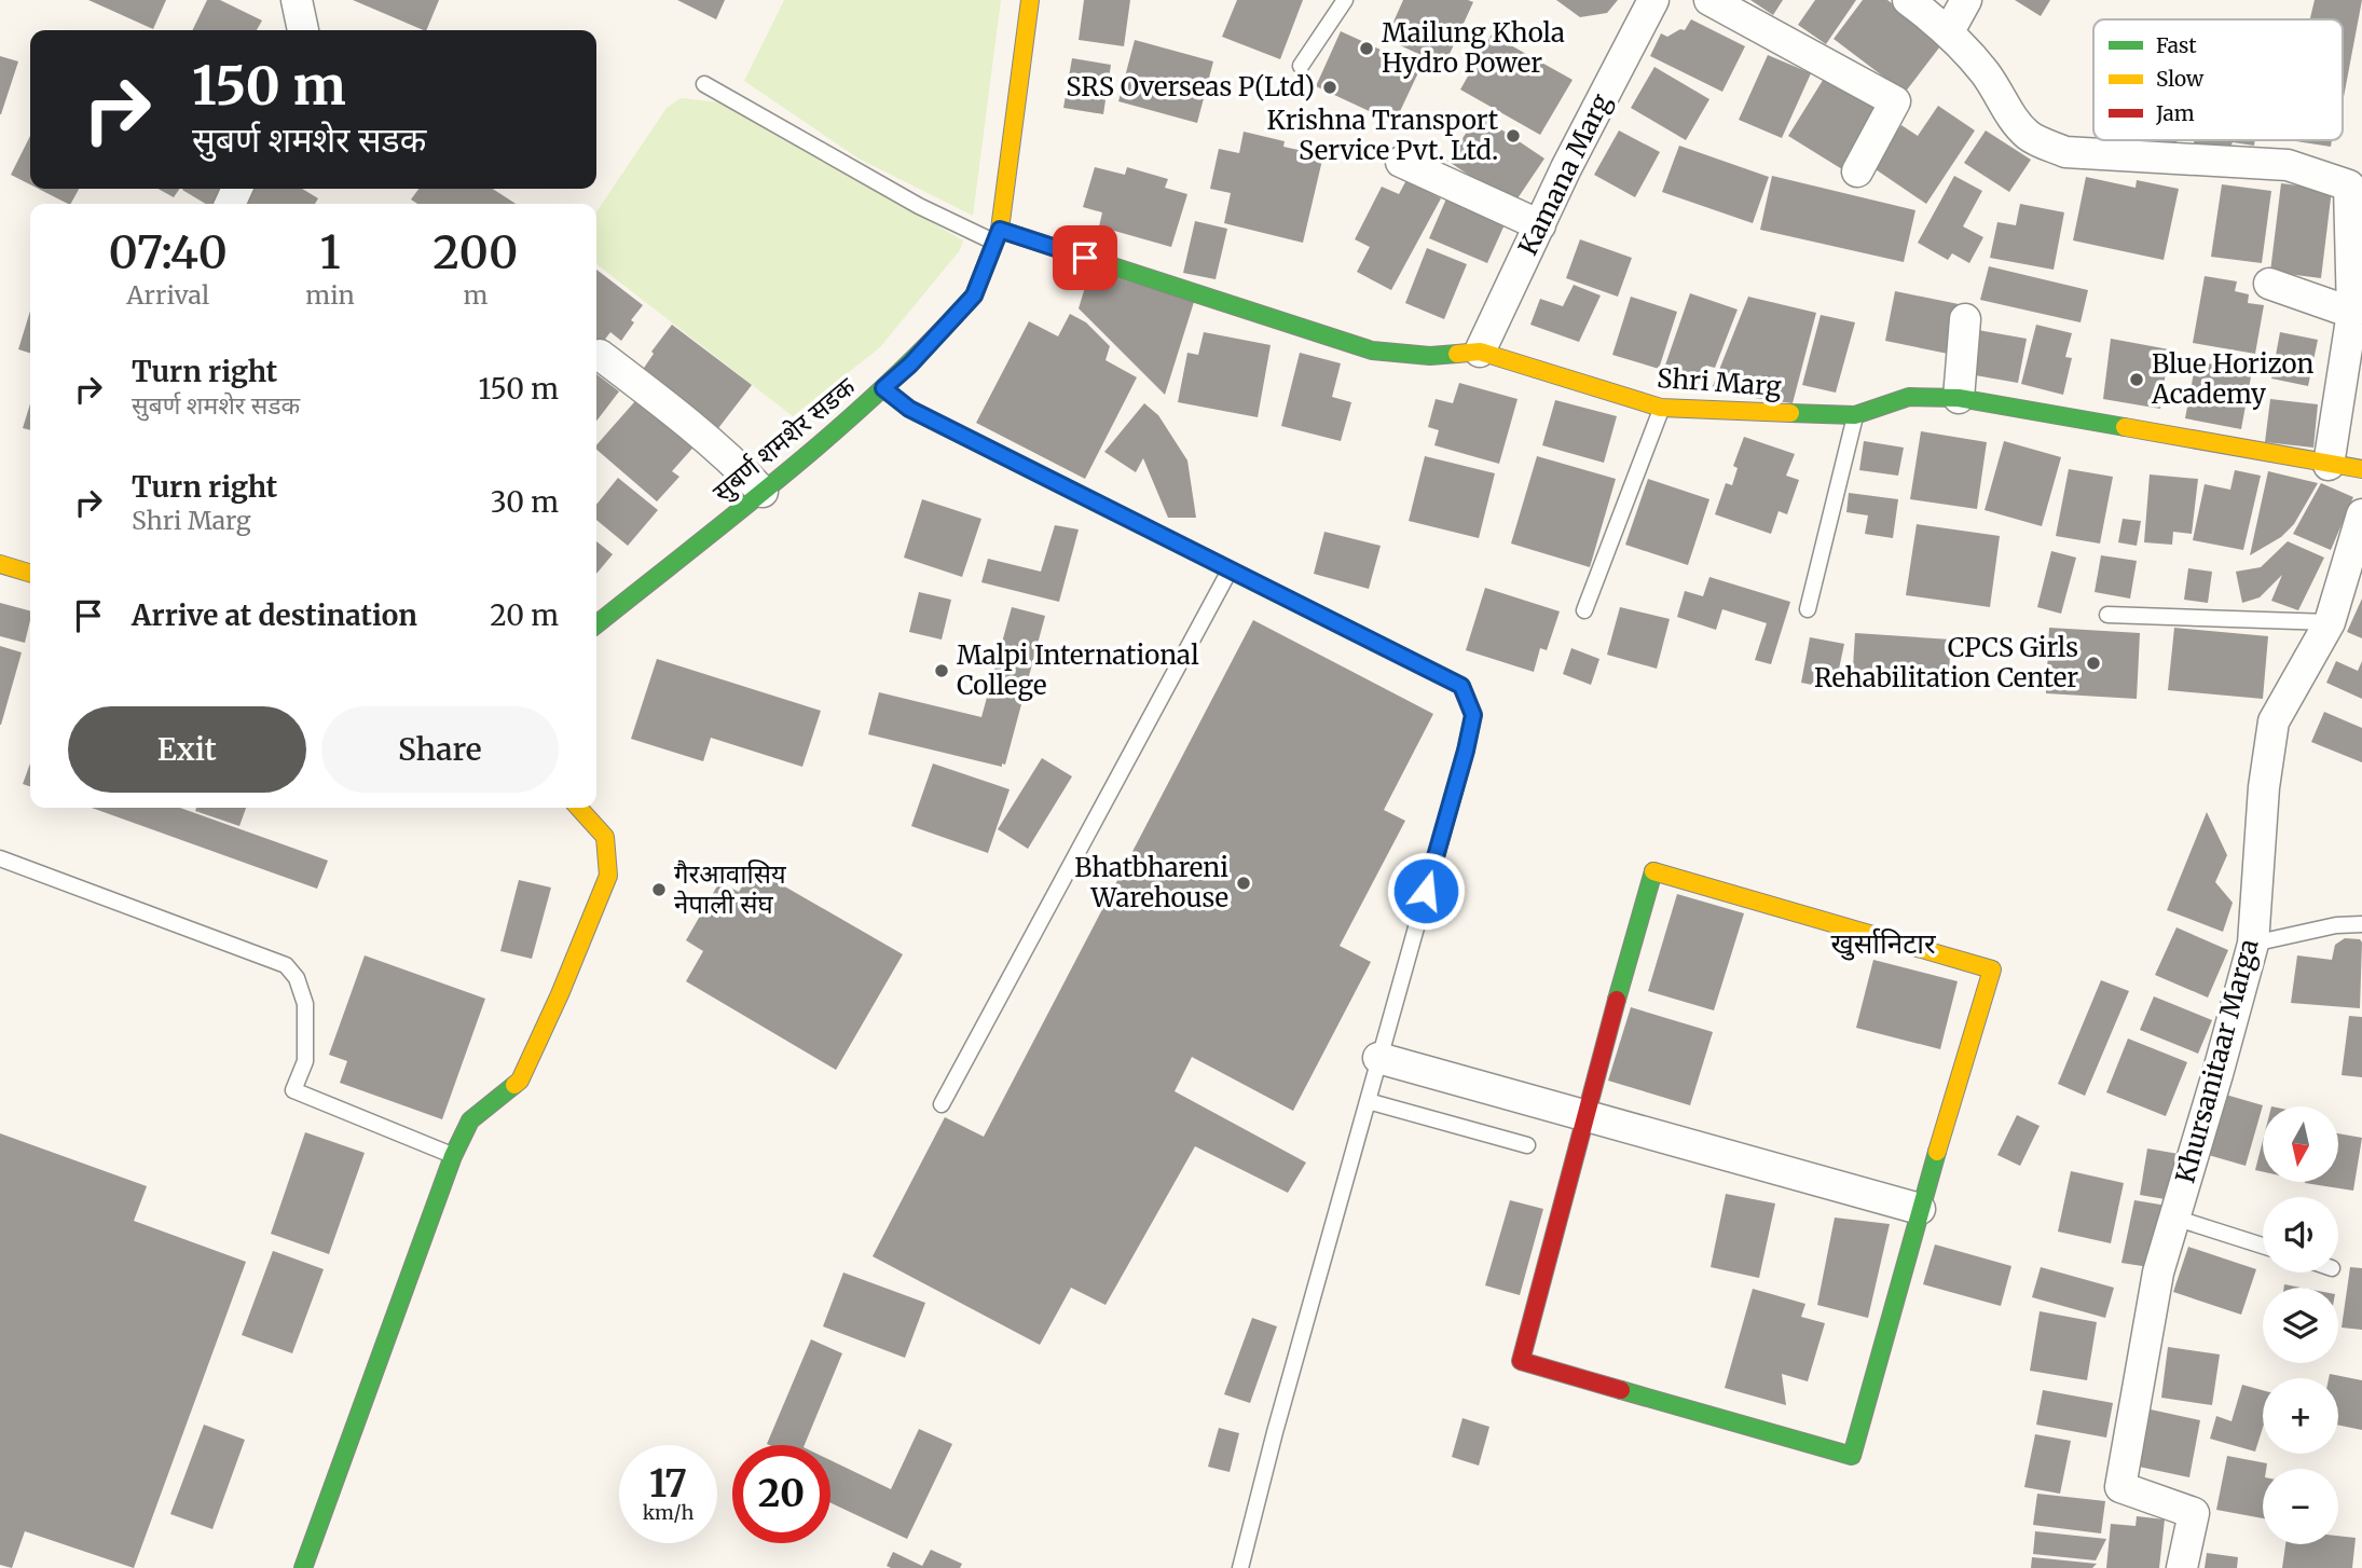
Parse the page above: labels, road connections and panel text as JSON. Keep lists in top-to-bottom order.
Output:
{
  "streets": {
    "street": [
      "Kamana Marg",
      "Shri Marg",
      "सुबर्ण शमशेर सडक",
      "Khursanitaar Marga"
    ]
  },
  "crossings": [
    ["Kamana Marg", "Shri Marg"],
    ["Shri Marg", "सुबर्ण शमशेर सडक"]
  ],
  "districts": ["खुर्सानिटार"],
  "places": [
    "Mailung Khola Hydro Power",
    "SRS Overseas P(Ltd)",
    "Krishna Transport Service Pvt. Ltd.",
    "Blue Horizon Academy",
    "CPCS Girls Rehabilitation Center",
    "Malpi International College",
    "Bhatbhareni Warehouse",
    "गैरआवासिय नेपाली संघ"
  ],
  "legend": ["Fast", "Slow", "Jam"],
  "north": "bottom",
  "page": {
    "turn": ["150 m", "सुबर्ण शमशेर सडक"],
    "eta": [
      "07:40",
      "Arrival",
      "1",
      "min",
      "200",
      "m"
    ],
    "list": [
      {
        "name": "Turn right",
        "note": "सुबर्ण शमशेर सडक",
        "value": "150 m"
      },
      {
        "name": "Turn right",
        "note": "Shri Marg",
        "value": "30 m"
      },
      {
        "name": "Arrive at destination",
        "value": "20 m"
      }
    ],
    "buttons": ["Exit", "Share"],
    "map_buttons": ["+", "−"],
    "speed": "17 km/h",
    "limit": "20"
  }
}
